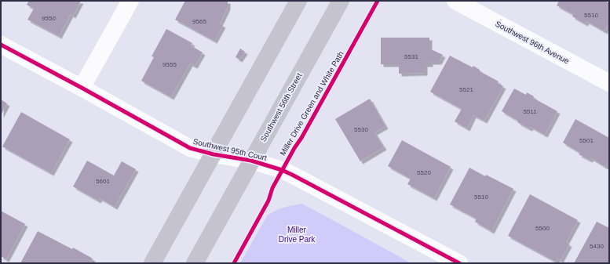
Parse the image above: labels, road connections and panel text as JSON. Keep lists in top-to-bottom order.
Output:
{
  "streets": {
    "main road": ["Southwest 56th Street"],
    "street": ["Southwest 96th Avenue", "Southwest 95th Court"],
    "cycle path": ["Miller Drive Green and White Path"]
  },
  "crossings": [
    ["Southwest 56th Street", "Southwest 95th Court"]
  ],
  "parks": ["Miller Drive Park"],
  "house_numbers": [
    "5510",
    "9550",
    "9565",
    "5531",
    "9555",
    "5521",
    "5511",
    "5530",
    "5501",
    "5520",
    "5601",
    "5510",
    "5500",
    "5430"
  ]
}
